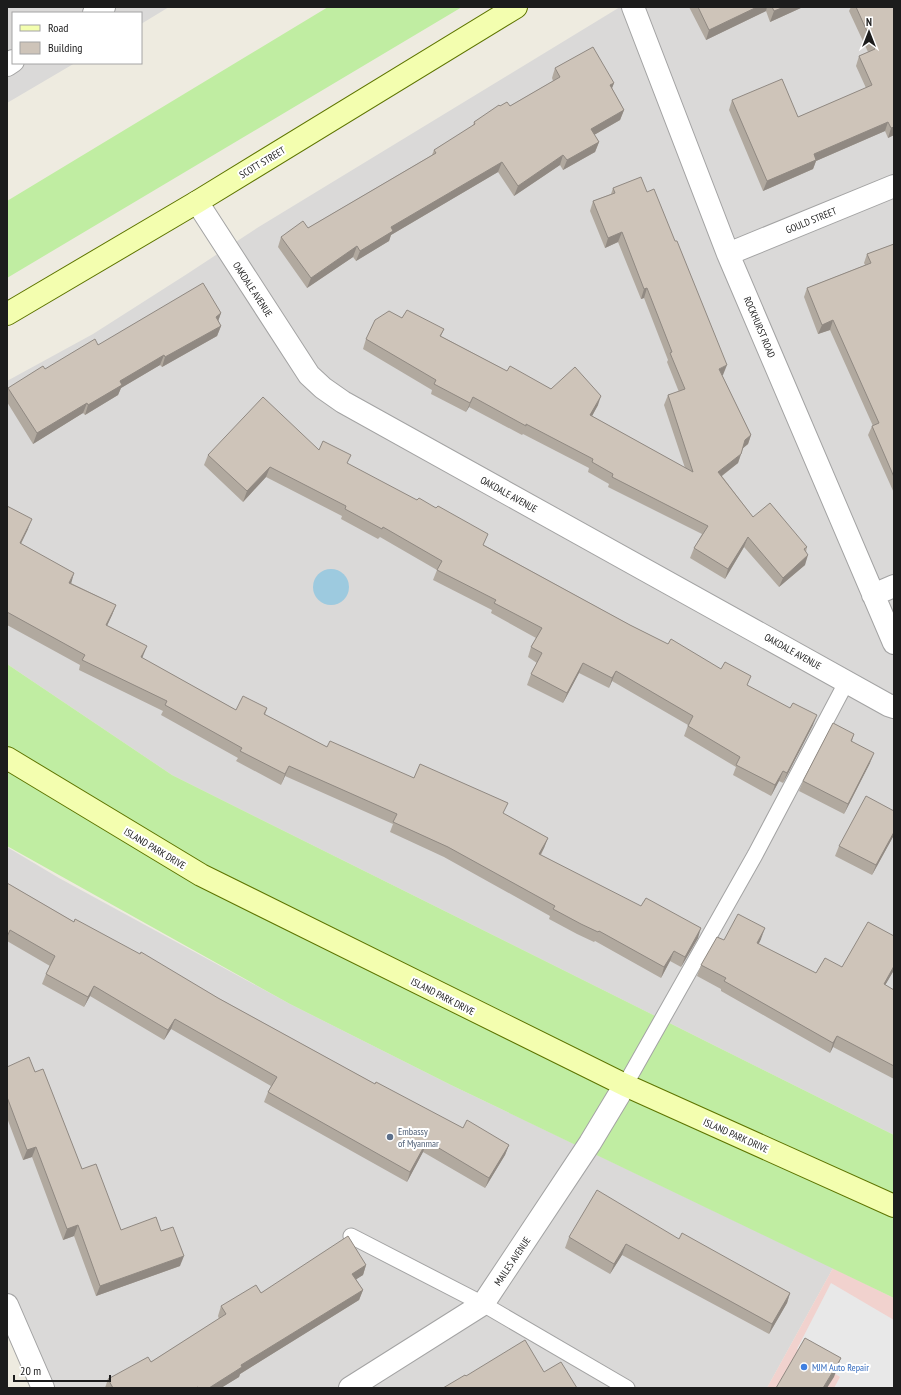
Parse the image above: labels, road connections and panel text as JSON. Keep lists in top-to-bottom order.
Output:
{
  "streets": {
    "main road": ["SCOTT STREET", "ISLAND PARK DRIVE"],
    "street": [
      "GOULD STREET",
      "OAKDALE AVENUE",
      "ROCKHURST ROAD",
      "MAILES AVENUE"
    ]
  },
  "crossings": [
    ["SCOTT STREET", "OAKDALE AVENUE"],
    ["GOULD STREET", "ROCKHURST ROAD"],
    ["ISLAND PARK DRIVE", "MAILES AVENUE"]
  ],
  "places": ["Embassy of Myanmar", "MJM Auto Repair"],
  "legend": ["Road", "Building"],
  "scale_bar": "20 m",
  "north": "top"
}
